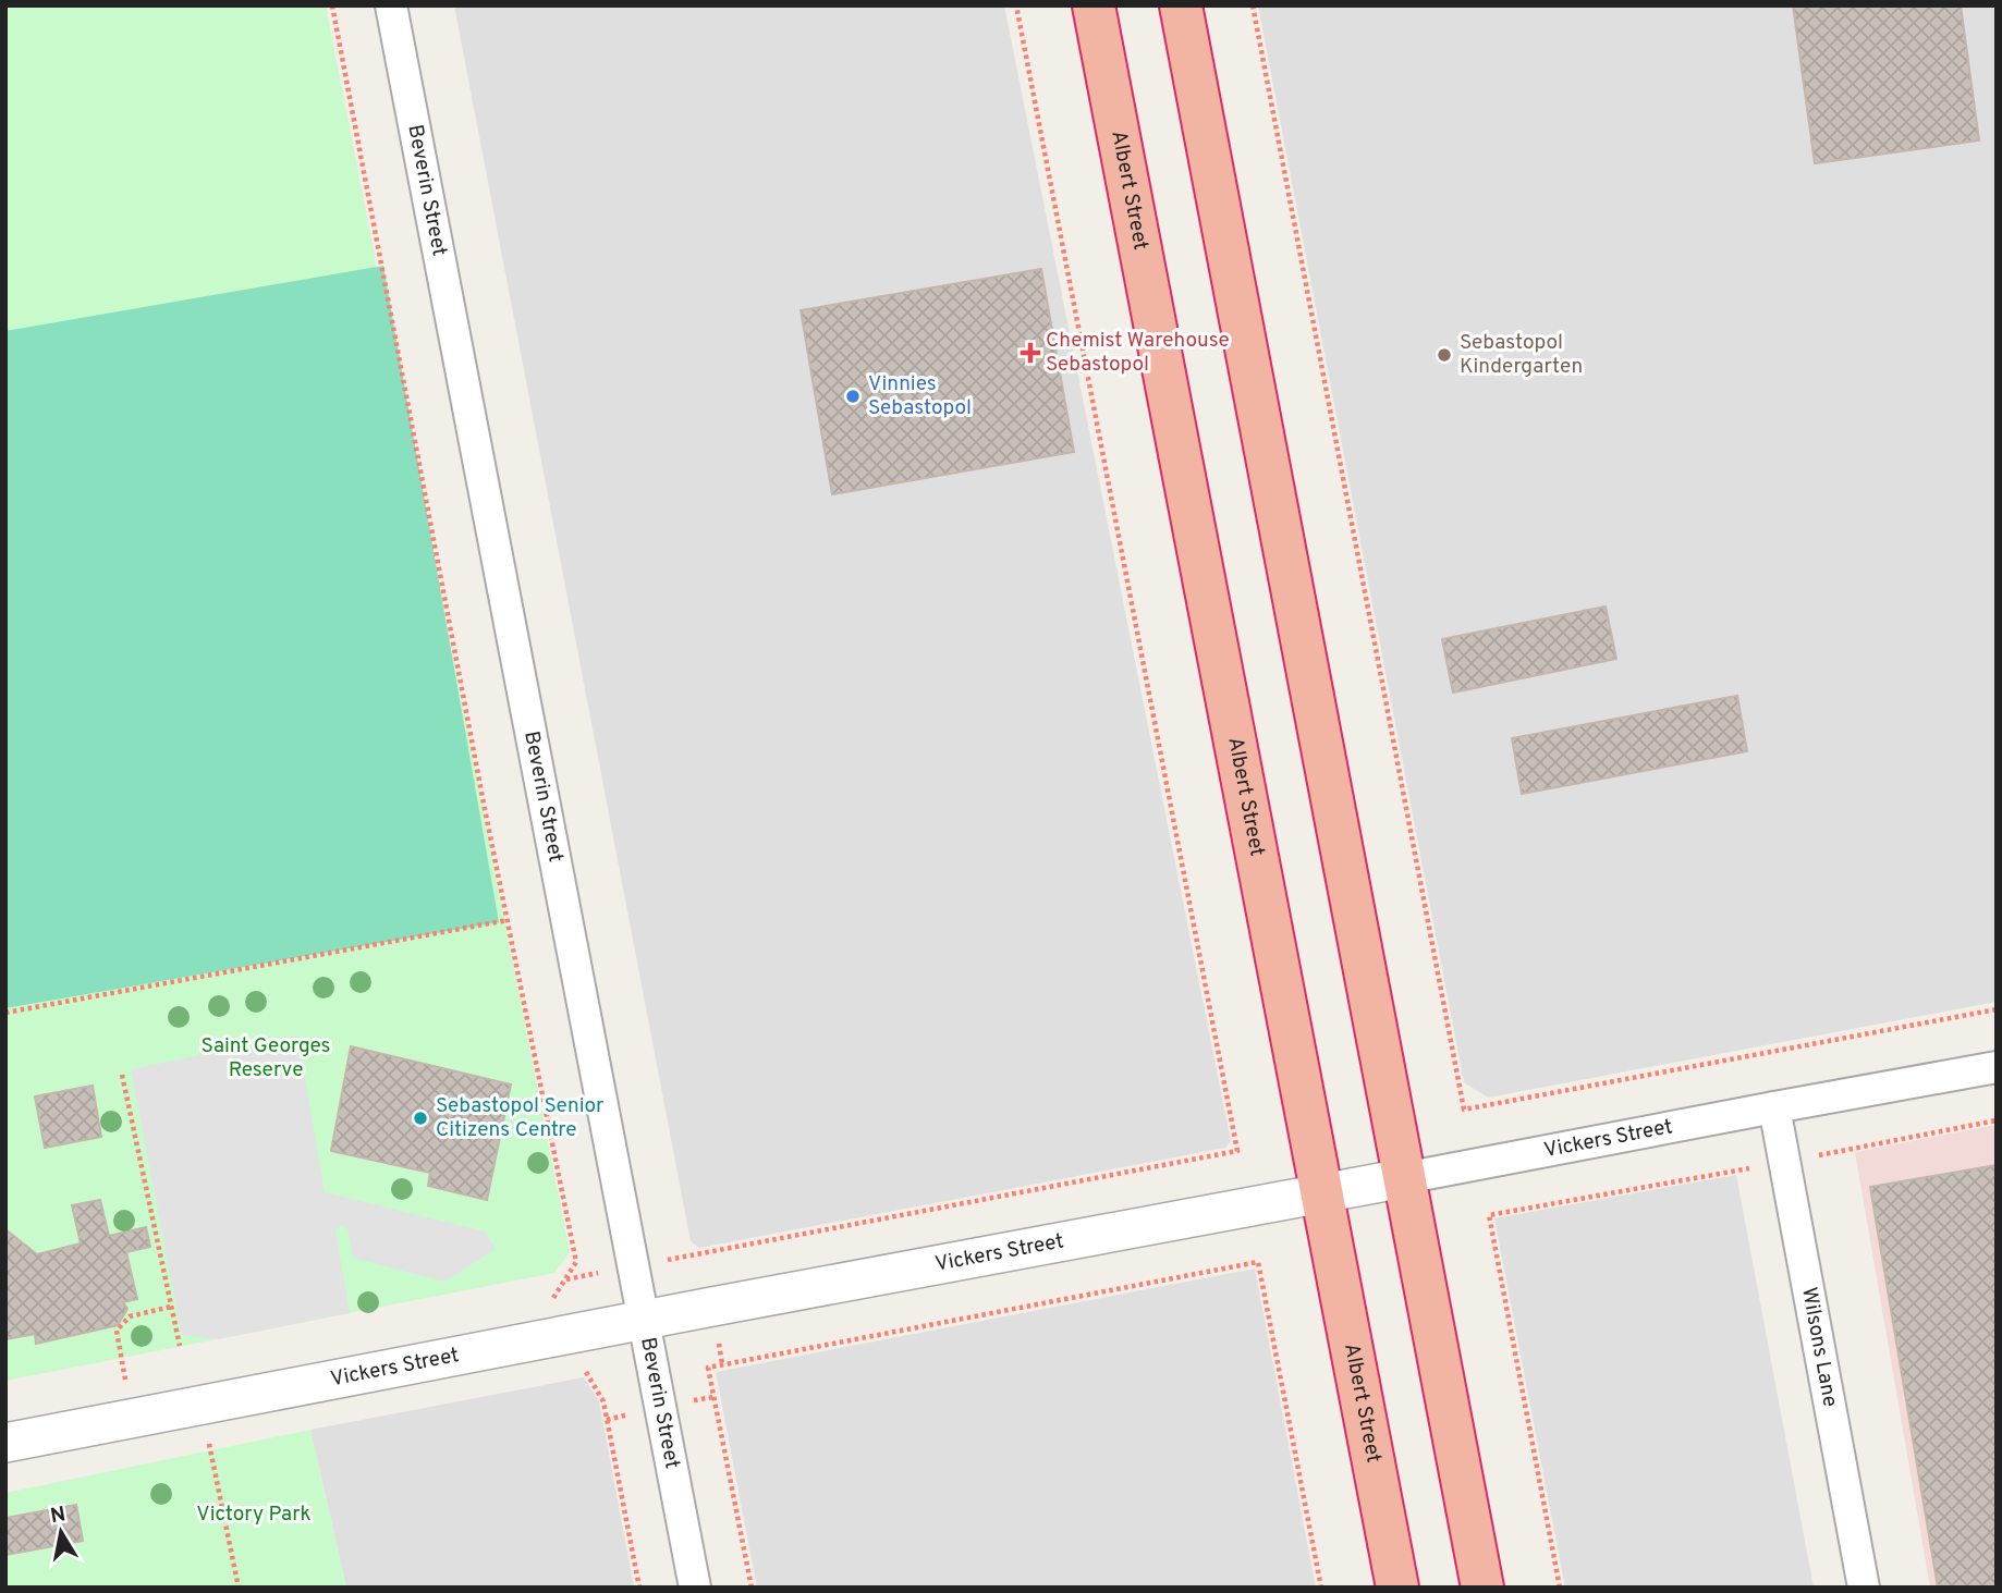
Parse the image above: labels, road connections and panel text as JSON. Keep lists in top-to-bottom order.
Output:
{
  "streets": {
    "highway": ["Albert Street"],
    "street": ["Beverin Street", "Vickers Street", "Wilsons Lane"]
  },
  "crossings": [
    ["Beverin Street", "Vickers Street"],
    ["Albert Street", "Vickers Street"],
    ["Vickers Street", "Wilsons Lane"]
  ],
  "parks": ["Saint Georges Reserve", "Victory Park"],
  "places": {
    "health": ["Chemist Warehouse Sebastopol"],
    "other": ["Sebastopol Kindergarten", "Vinnies Sebastopol", "Sebastopol Senior Citizens Centre"]
  },
  "north": "top"
}
